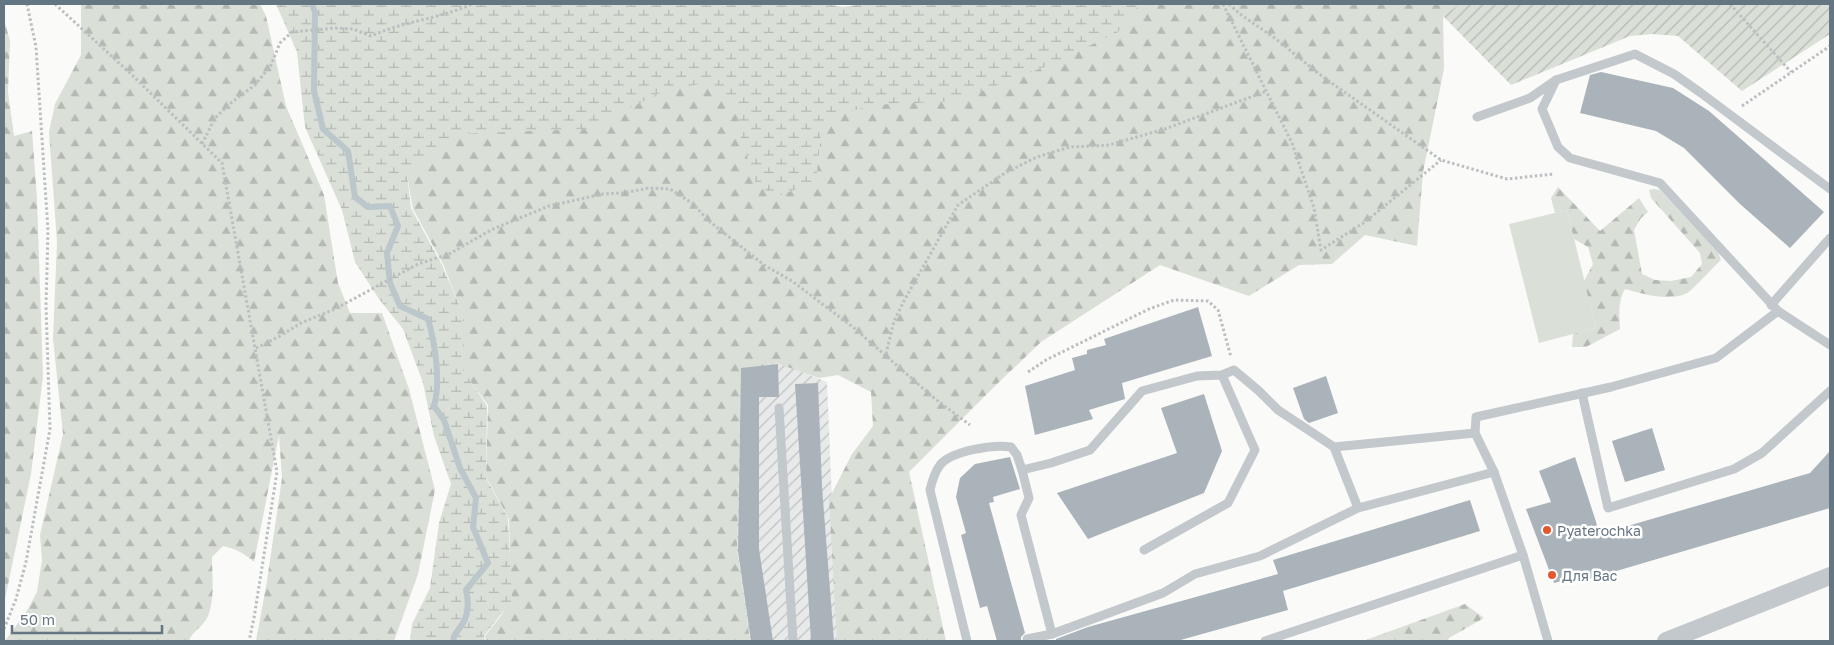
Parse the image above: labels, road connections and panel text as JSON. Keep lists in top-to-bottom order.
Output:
{
  "places": ["Pyaterochka", "Для Вас"],
  "scale_bar": "50 m"
}
